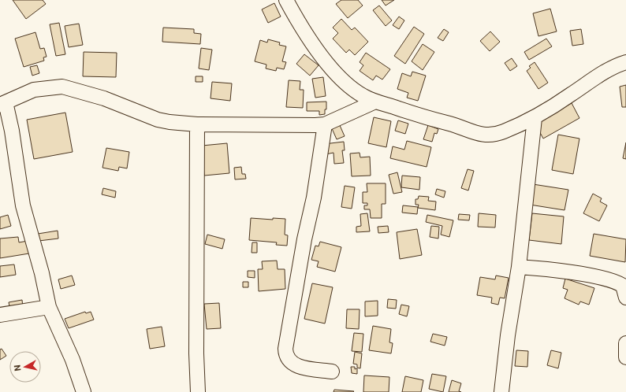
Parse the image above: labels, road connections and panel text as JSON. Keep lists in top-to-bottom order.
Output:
{
  "north": "left"
}
